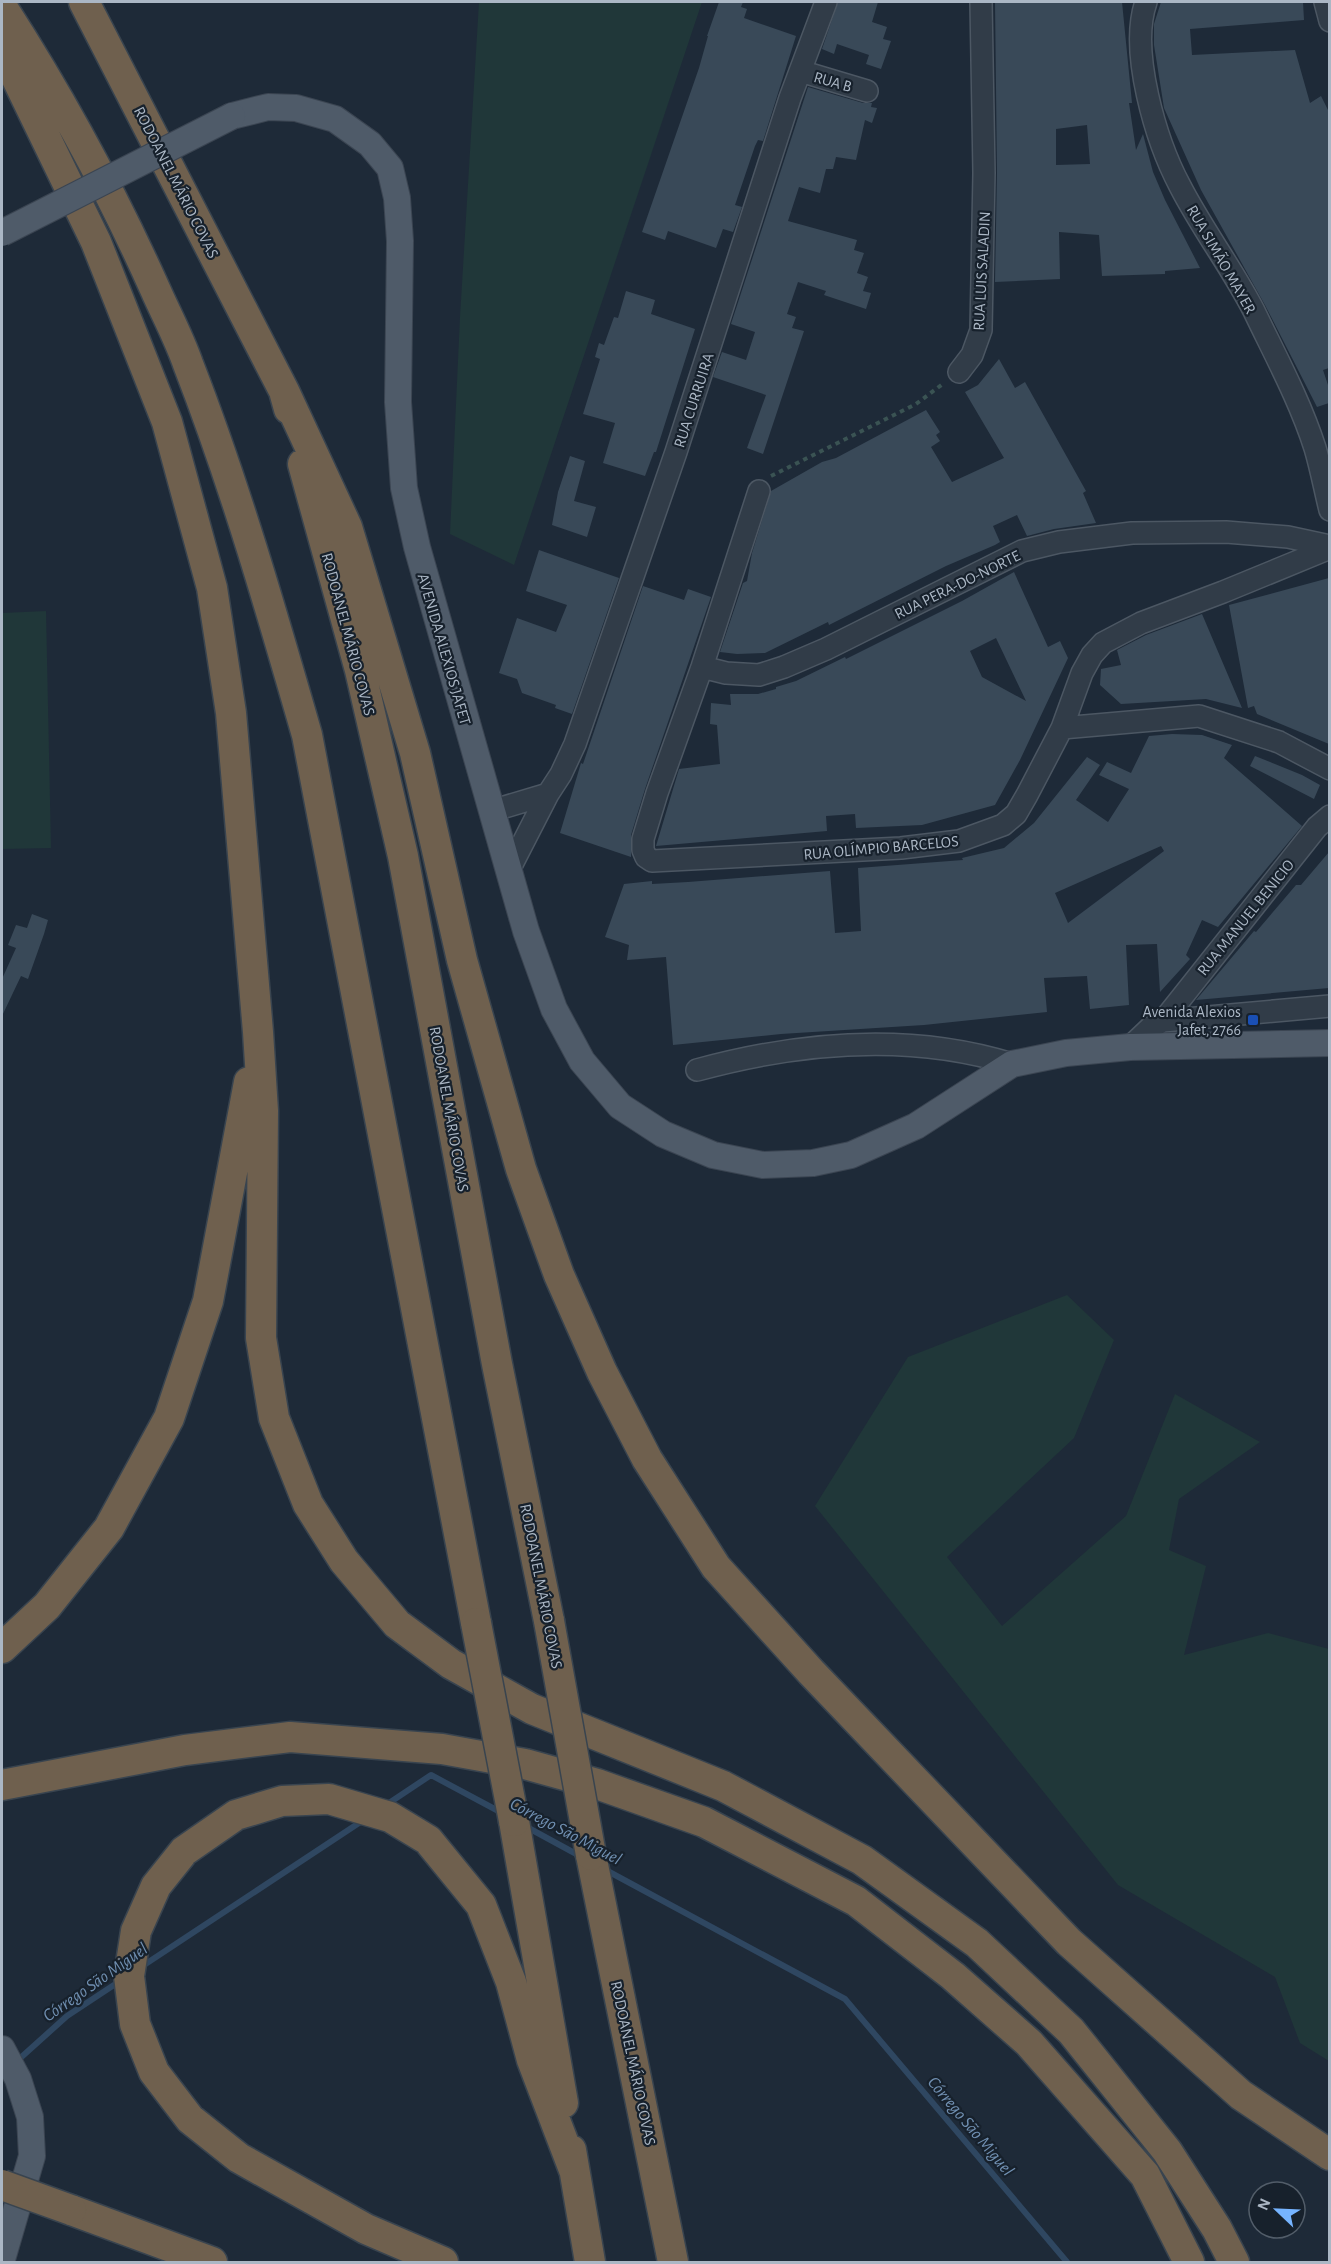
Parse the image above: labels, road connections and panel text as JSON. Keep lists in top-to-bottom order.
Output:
{
  "streets": {
    "highway": ["RODOANEL MÁRIO COVAS"],
    "main road": ["AVENIDA ALEXIOS JAFET"],
    "street": [
      "RUA B",
      "RUA SIMÃO MAYER",
      "RUA LUIS SALADIN",
      "RUA CURRUIRA",
      "RUA PERA-DO-NORTE",
      "RUA OLÍMPIO BARCELOS",
      "RUA MANUEL BENICIO"
    ]
  },
  "crossings": [
    ["RUA B", "RUA CURRUIRA"],
    ["RUA CURRUIRA", "AVENIDA ALEXIOS JAFET"],
    ["RUA PERA-DO-NORTE", "RUA OLÍMPIO BARCELOS"]
  ],
  "water": ["Córrego São Miguel"],
  "places": {
    "transit": ["Avenida Alexios Jafet, 2766"]
  },
  "north": "top left"
}
